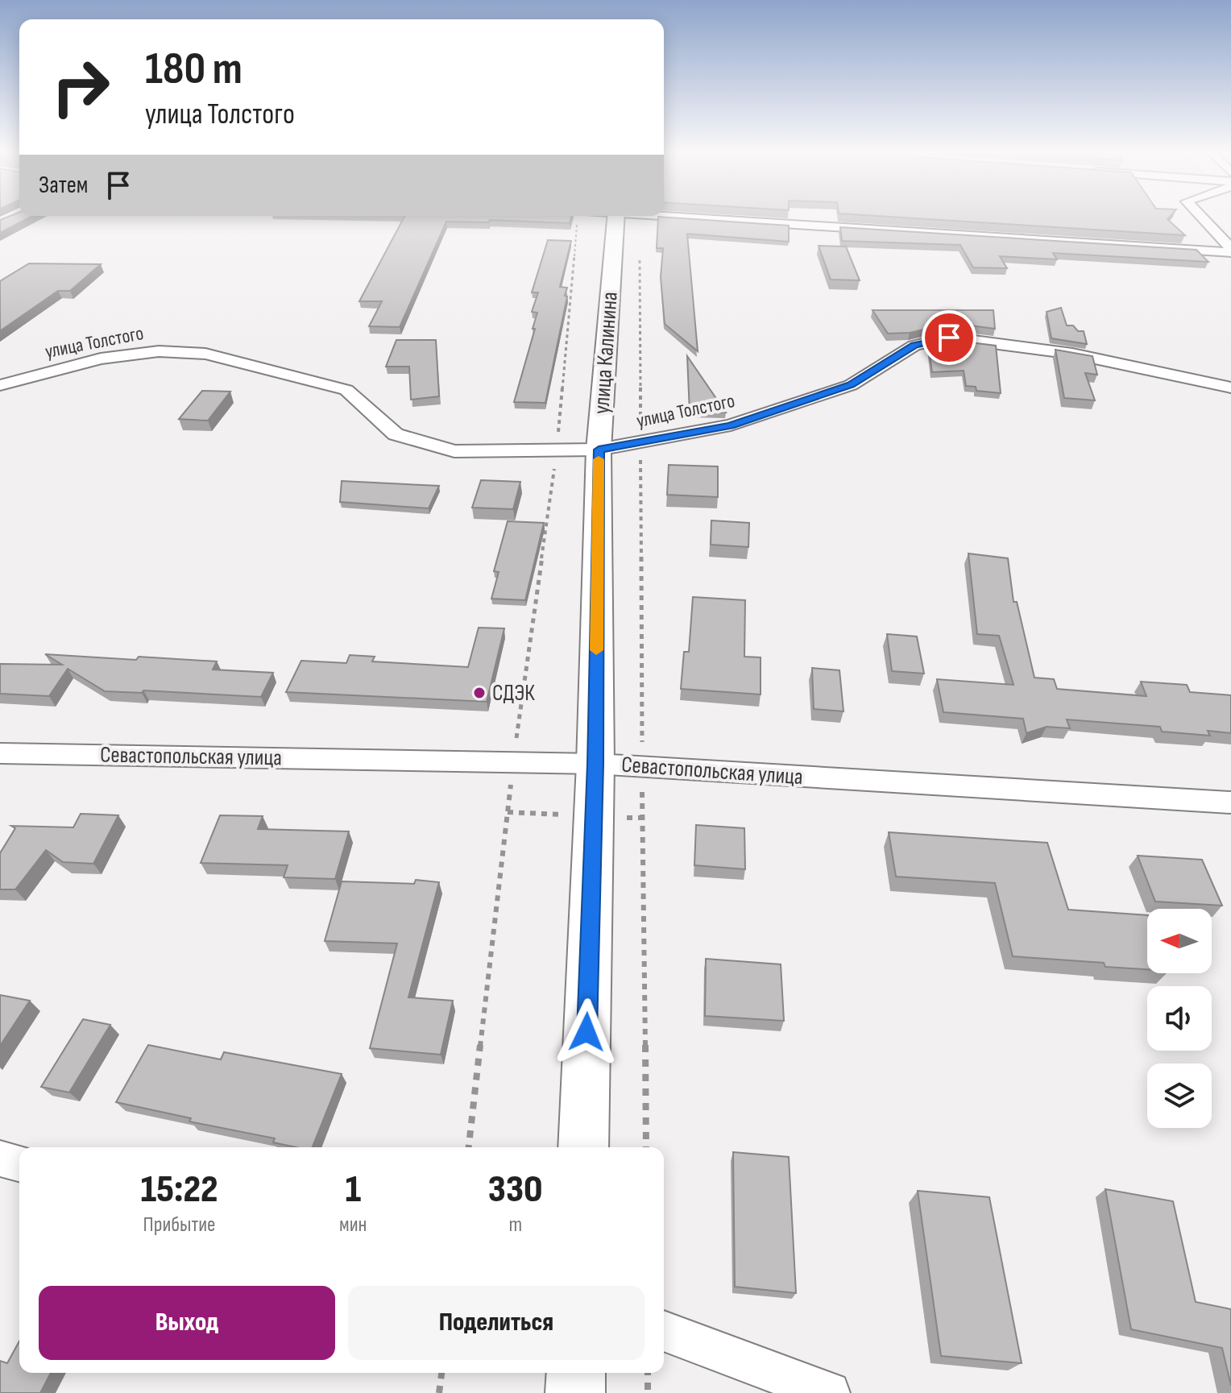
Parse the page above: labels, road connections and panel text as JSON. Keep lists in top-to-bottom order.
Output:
{
  "streets": {
    "main road": ["улица Калинина"],
    "street": ["улица Толстого", "Севастопольская улица"]
  },
  "crossings": [
    ["улица Толстого", "улица Калинина"],
    ["улица Калинина", "Севастопольская улица"]
  ],
  "places": ["СДЭК"],
  "north": "left",
  "page": {
    "turn": ["180 m", "улица Толстого"],
    "then": "Затем",
    "eta": [
      "15:22",
      "Прибытие",
      "1",
      "мин",
      "330",
      "m"
    ],
    "buttons": ["Выход", "Поделиться"]
  }
}
